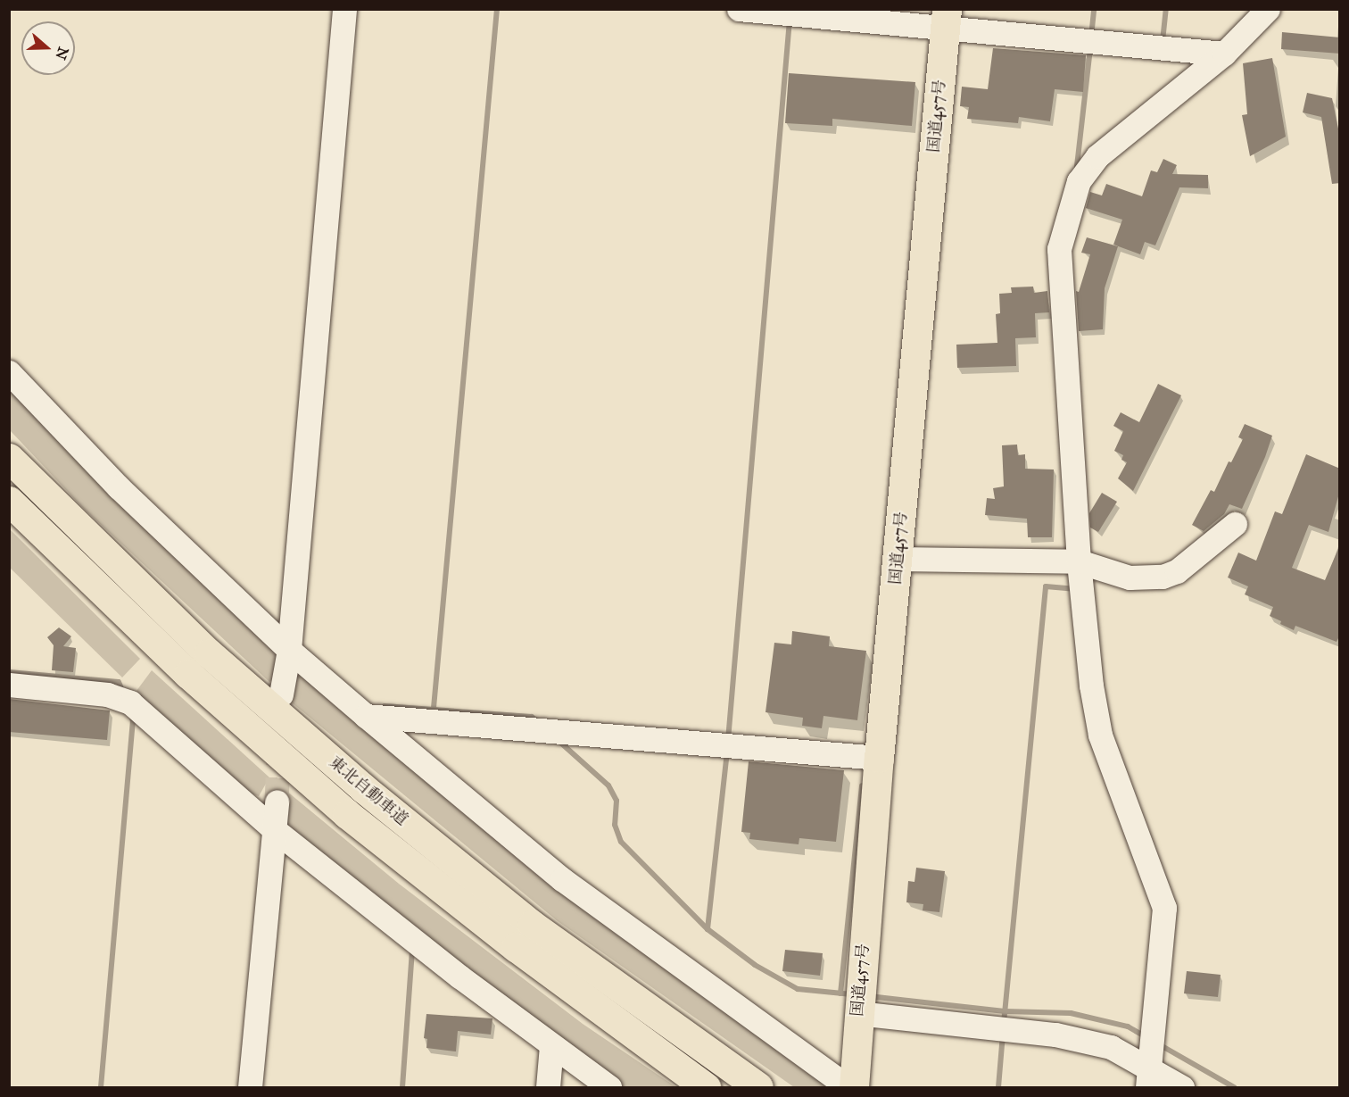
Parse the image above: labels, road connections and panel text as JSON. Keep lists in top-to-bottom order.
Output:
{
  "streets": {
    "highway": ["国道457号", "東北自動車道"]
  },
  "north": "right"
}
